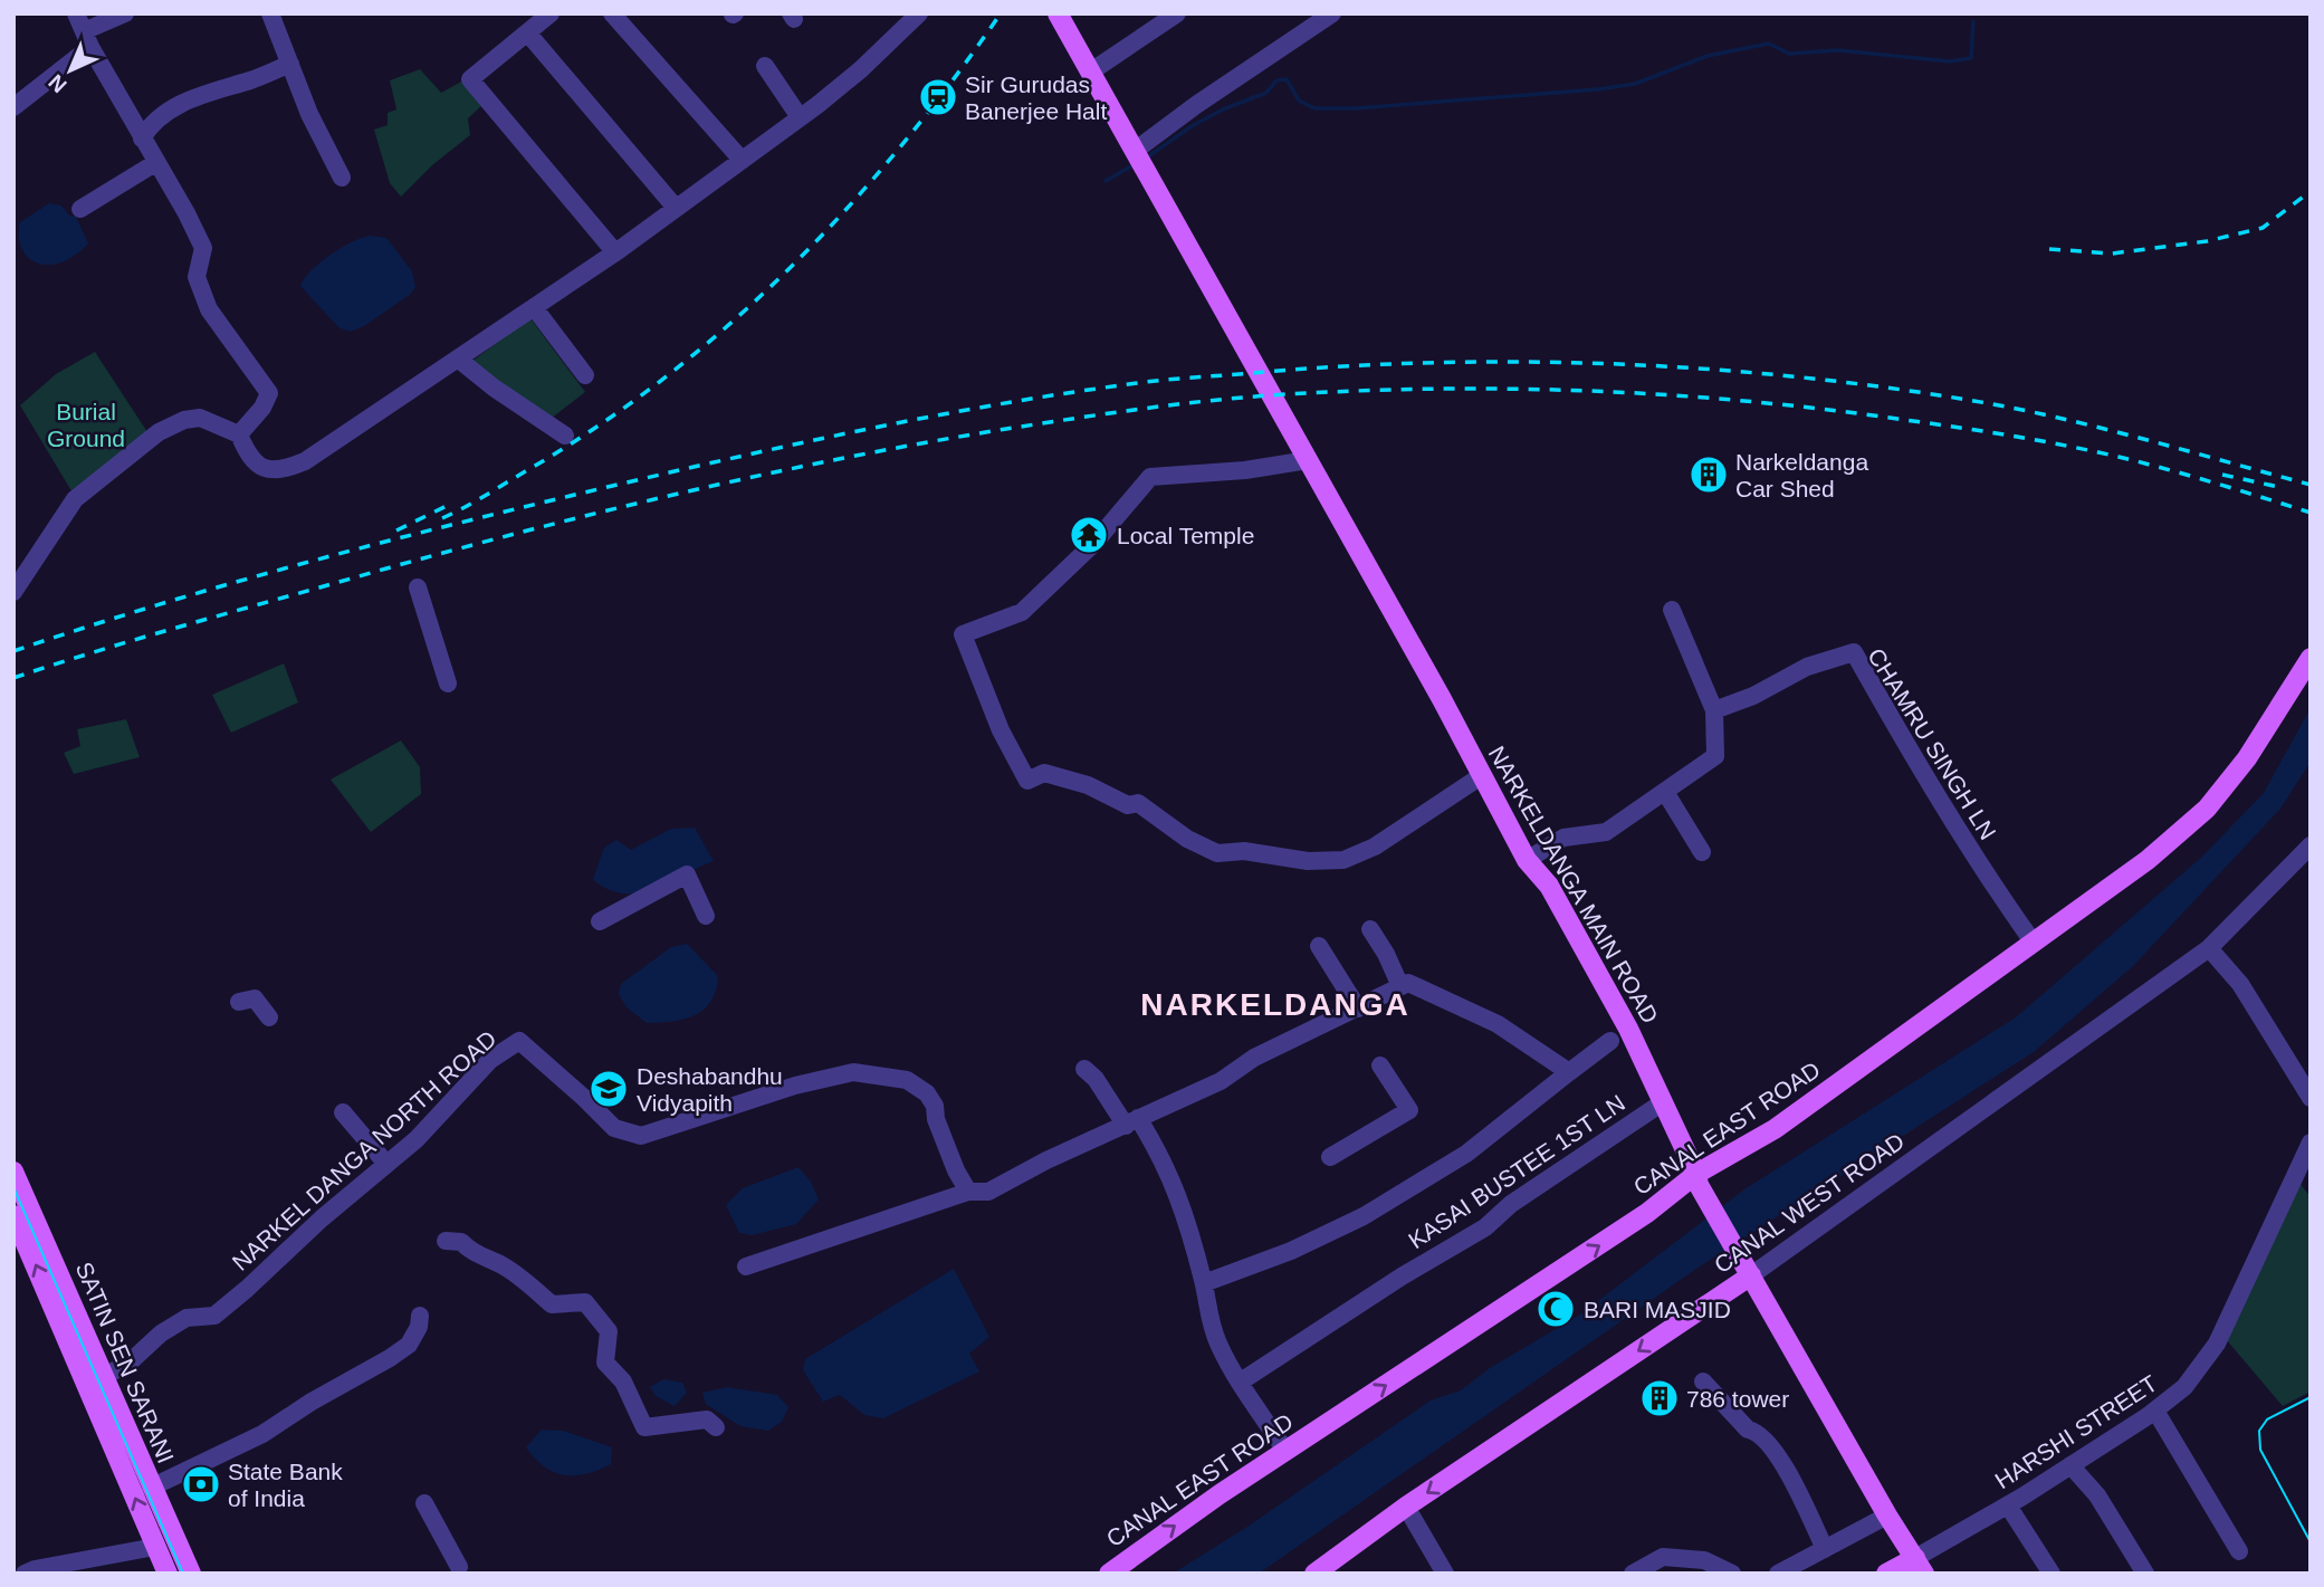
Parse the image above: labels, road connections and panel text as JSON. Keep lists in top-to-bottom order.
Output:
{
  "streets": {
    "main road": [
      "NARKELDANGA MAIN ROAD",
      "CANAL EAST ROAD",
      "CANAL WEST ROAD",
      "SATIN SEN SARANI"
    ],
    "street": [
      "CHAMRU SINGH LN",
      "NARKEL DANGA NORTH ROAD",
      "KASAI BUSTEE 1ST LN",
      "HARSHI STREET"
    ]
  },
  "crossings": [
    ["CHAMRU SINGH LN", "CANAL EAST ROAD"],
    ["NARKELDANGA MAIN ROAD", "CANAL EAST ROAD"],
    ["NARKELDANGA MAIN ROAD", "KASAI BUSTEE 1ST LN"],
    ["NARKELDANGA MAIN ROAD", "CANAL WEST ROAD"],
    ["NARKEL DANGA NORTH ROAD", "SATIN SEN SARANI"]
  ],
  "one_way": ["CANAL EAST ROAD"],
  "districts": ["NARKELDANGA"],
  "parks": ["Burial Ground"],
  "places": {
    "station": ["Sir Gurudas Banerjee Halt"],
    "building": ["Narkeldanga Car Shed", "786 tower"],
    "temple": ["Local Temple"],
    "school or university": ["Deshabandhu Vidyapith"],
    "mosque": ["BARI MASJID"],
    "bank": ["State Bank of India"]
  },
  "north": "bottom left"
}
